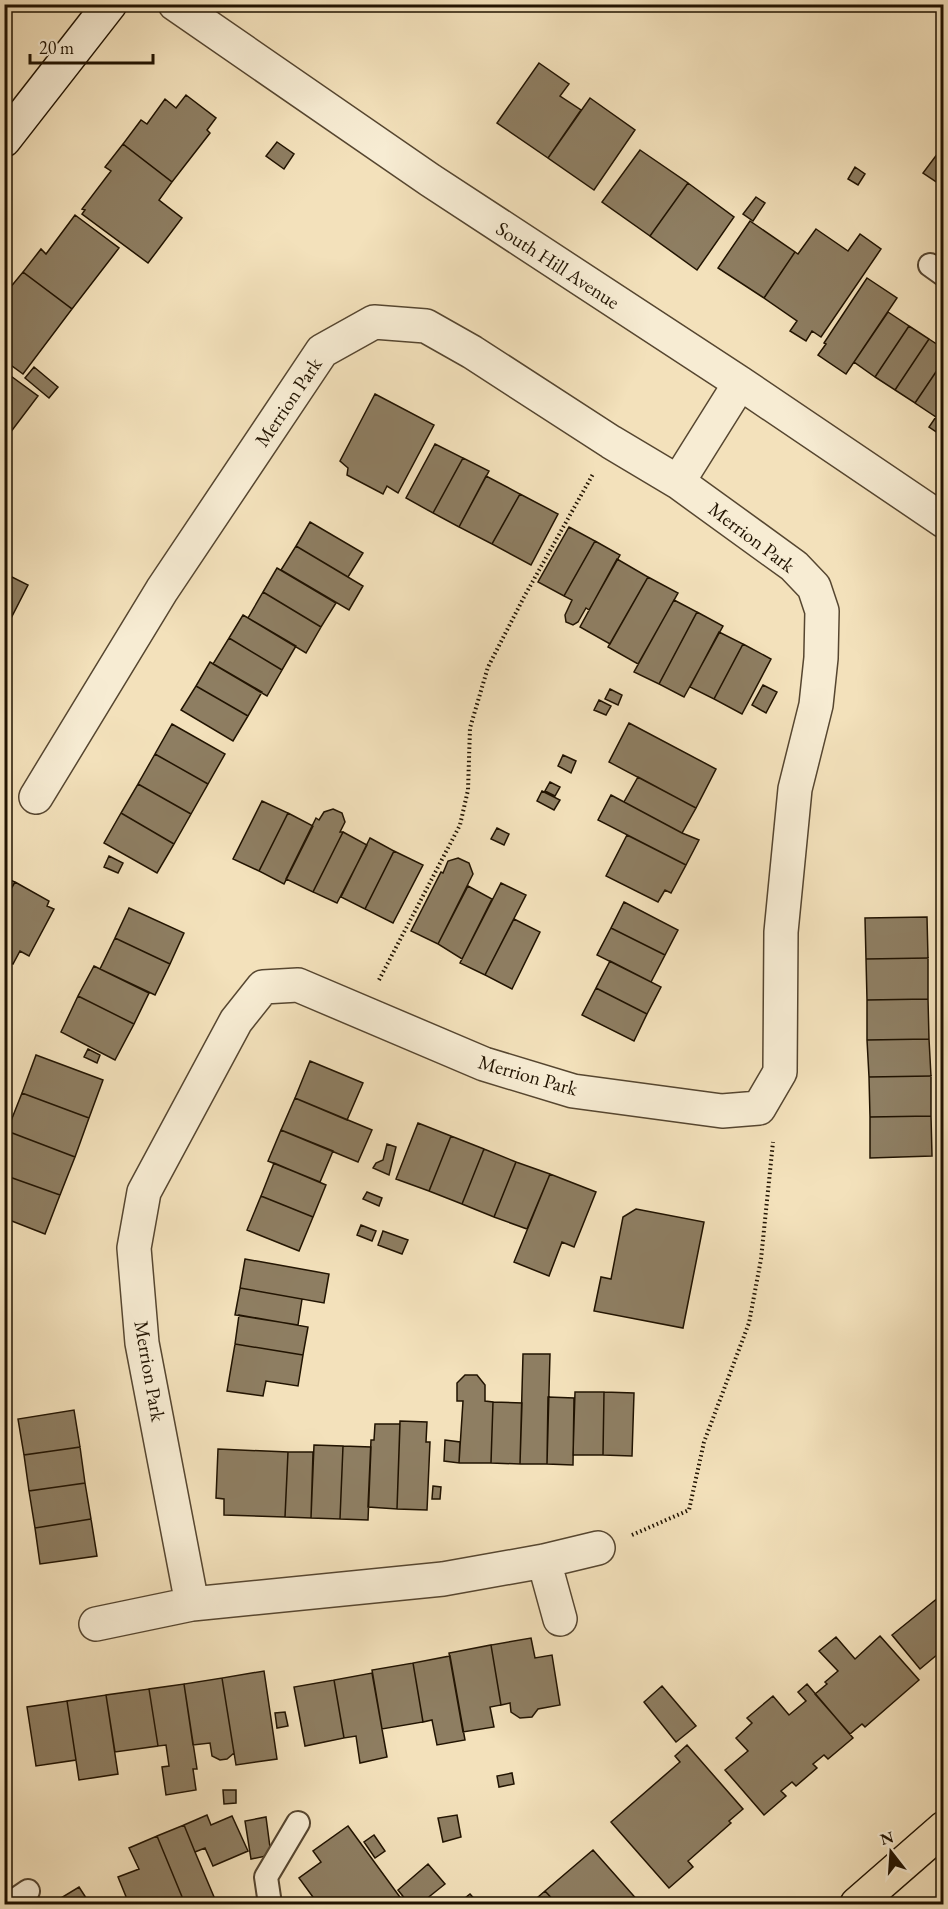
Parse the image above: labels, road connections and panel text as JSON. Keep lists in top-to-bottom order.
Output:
{
  "streets": {
    "street": ["South Hill Avenue", "Merrion Park"]
  },
  "scale_bar": "20 m",
  "north": "top"
}
